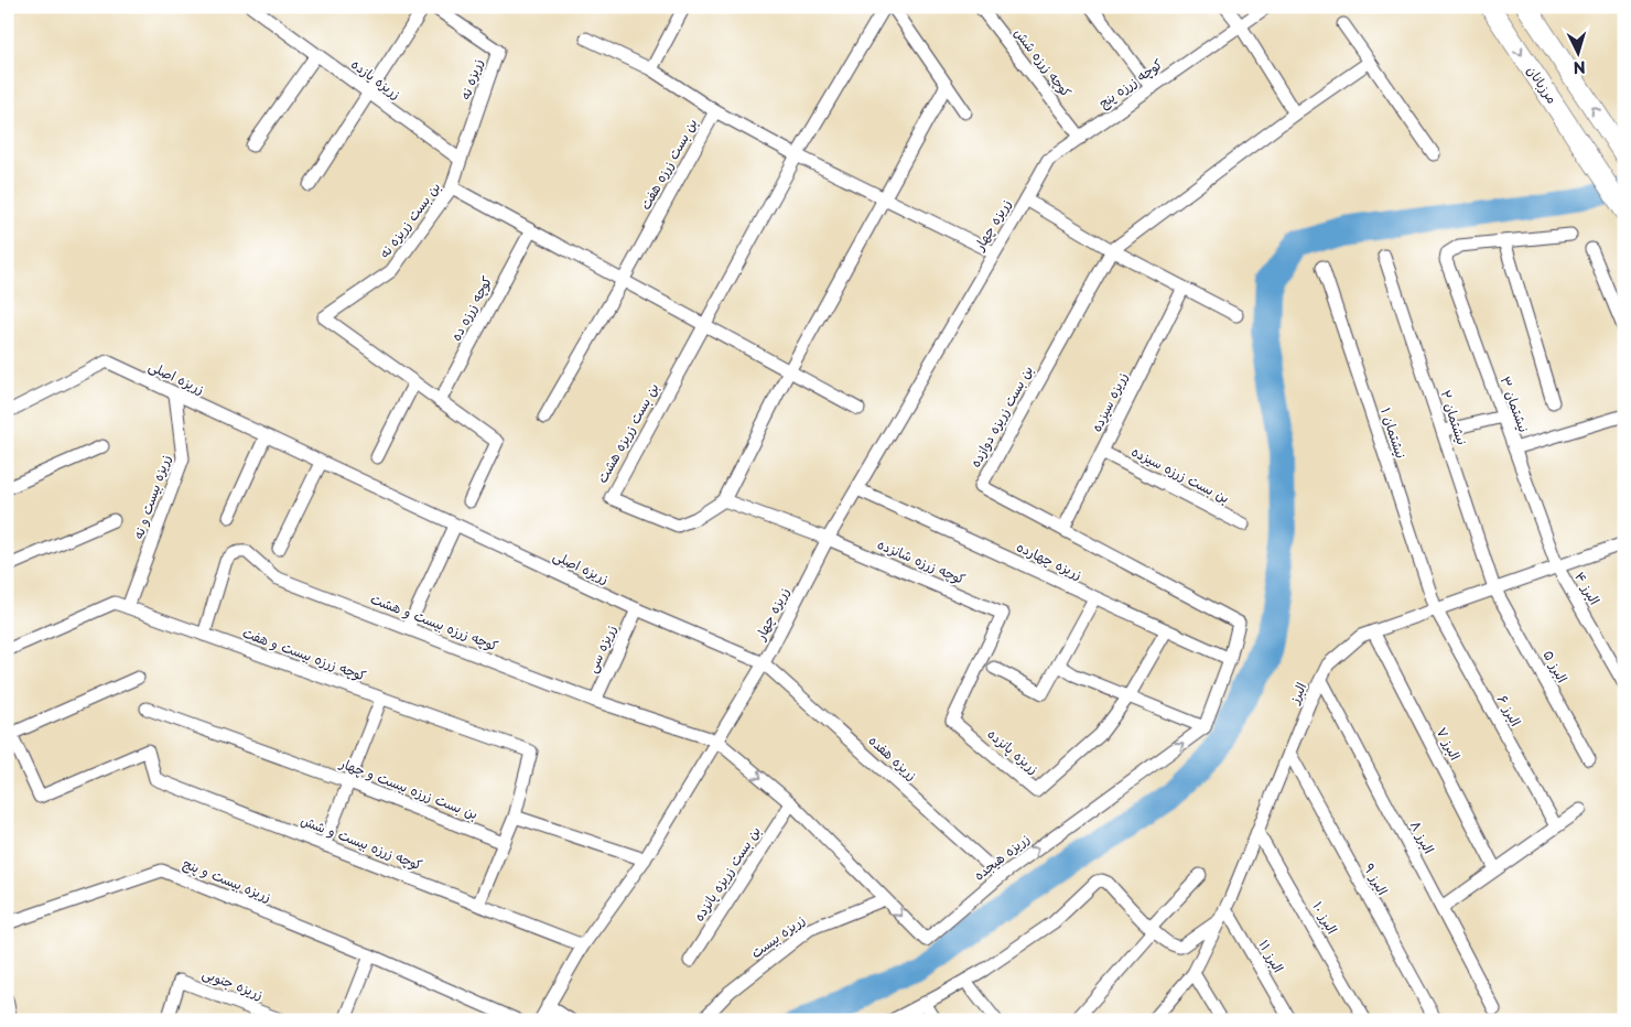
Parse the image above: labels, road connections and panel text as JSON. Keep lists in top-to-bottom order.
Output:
{
  "streets": {
    "main road": ["مرزبانان"],
    "street": [
      "کوچه زرزه شش",
      "زریزه یازده",
      "زریزه نه",
      "کوچه زرزه پنج",
      "بن بست زرزه هفت",
      "بن بست زریزه نه",
      "زریزه چهار",
      "کوچه زرزه ده",
      "زریزه اصلی",
      "زریزه سیزده",
      "نيشتمان ۳",
      "بن بست زریزه دوازده",
      "نيشتمان ۲",
      "بن بست زریزه هشت",
      "نيشتمان ۱",
      "بن بست زرزه سیزده",
      "زریزه بیست و نه",
      "زریزه چهارده",
      "کوچه زرزه شانزده",
      "البرز ۴",
      "کوچه زرزه بیست و هشت",
      "زریزه سی",
      "کوچه زرزه بیست و هفت",
      "البرز ۵",
      "البرز",
      "البرز ۶",
      "البرز ۷",
      "زریزه پانزده",
      "زریزه هفده",
      "بن بست زرزه بیست و چهار",
      "البرز ۸",
      "کوچه زرزه بیست و شش",
      "زریزه هیجده",
      "بن بست زریزه پانزده",
      "البرز ۹",
      "زریزه بیست و پنج",
      "البرز ۱۰",
      "زریزه بیست",
      "البرز ۱۱",
      "زریزه جنوبی"
    ]
  },
  "crossings": [
    ["کوچه زرزه شش", "کوچه زرزه پنج"],
    ["زریزه یازده", "زریزه نه"],
    ["کوچه زرزه پنج", "زریزه چهار"],
    ["بن بست زرزه هفت", "بن بست زریزه نه"],
    ["بن بست زرزه هفت", "زریزه چهار"],
    ["بن بست زرزه هفت", "بن بست زریزه هشت"],
    ["بن بست زریزه نه", "کوچه زرزه ده"],
    ["بن بست زریزه نه", "بن بست زریزه هشت"],
    ["زریزه چهار", "زریزه اصلی"],
    ["زریزه چهار", "بن بست زریزه دوازده"],
    ["زریزه چهار", "زریزه چهارده"],
    ["زریزه چهار", "کوچه زرزه شانزده"],
    ["زریزه چهار", "زریزه هفده"],
    ["زریزه اصلی", "زریزه بیست و نه"],
    ["زریزه اصلی", "زریزه سی"],
    ["زریزه اصلی", "زریزه هفده"],
    ["زریزه سیزده", "بن بست زریزه دوازده"],
    ["زریزه سیزده", "بن بست زرزه سیزده"],
    ["نيشتمان ۳", "البرز ۴"],
    ["نيشتمان ۳", "البرز"],
    ["بن بست زریزه دوازده", "زریزه چهارده"],
    ["بن بست زریزه دوازده", "زریزه هیجده"],
    ["نيشتمان ۲", "البرز ۵"],
    ["نيشتمان ۲", "البرز"],
    ["بن بست زریزه هشت", "کوچه زرزه شانزده"],
    ["نيشتمان ۱", "البرز"],
    ["نيشتمان ۱", "البرز ۶"],
    ["زریزه بیست و نه", "کوچه زرزه بیست و هفت"],
    ["زریزه چهارده", "زریزه پانزده"],
    ["کوچه زرزه شانزده", "زریزه پانزده"],
    ["البرز ۴", "البرز"],
    ["کوچه زرزه بیست و هشت", "زریزه سی"],
    ["کوچه زرزه بیست و هشت", "کوچه زرزه بیست و هفت"],
    ["کوچه زرزه بیست و هشت", "زریزه هیجده"],
    ["البرز ۵", "البرز"],
    ["البرز", "البرز ۶"],
    ["البرز", "البرز ۷"],
    ["البرز", "البرز ۸"],
    ["البرز", "البرز ۹"],
    ["البرز", "البرز ۱۰"],
    ["البرز", "البرز ۱۱"],
    ["زریزه هفده", "زریزه هیجده"],
    ["زریزه هیجده", "بن بست زریزه پانزده"],
    ["زریزه هیجده", "زریزه بیست"]
  ],
  "one_way": ["زریزه هیجده"],
  "north": "bottom"
}
